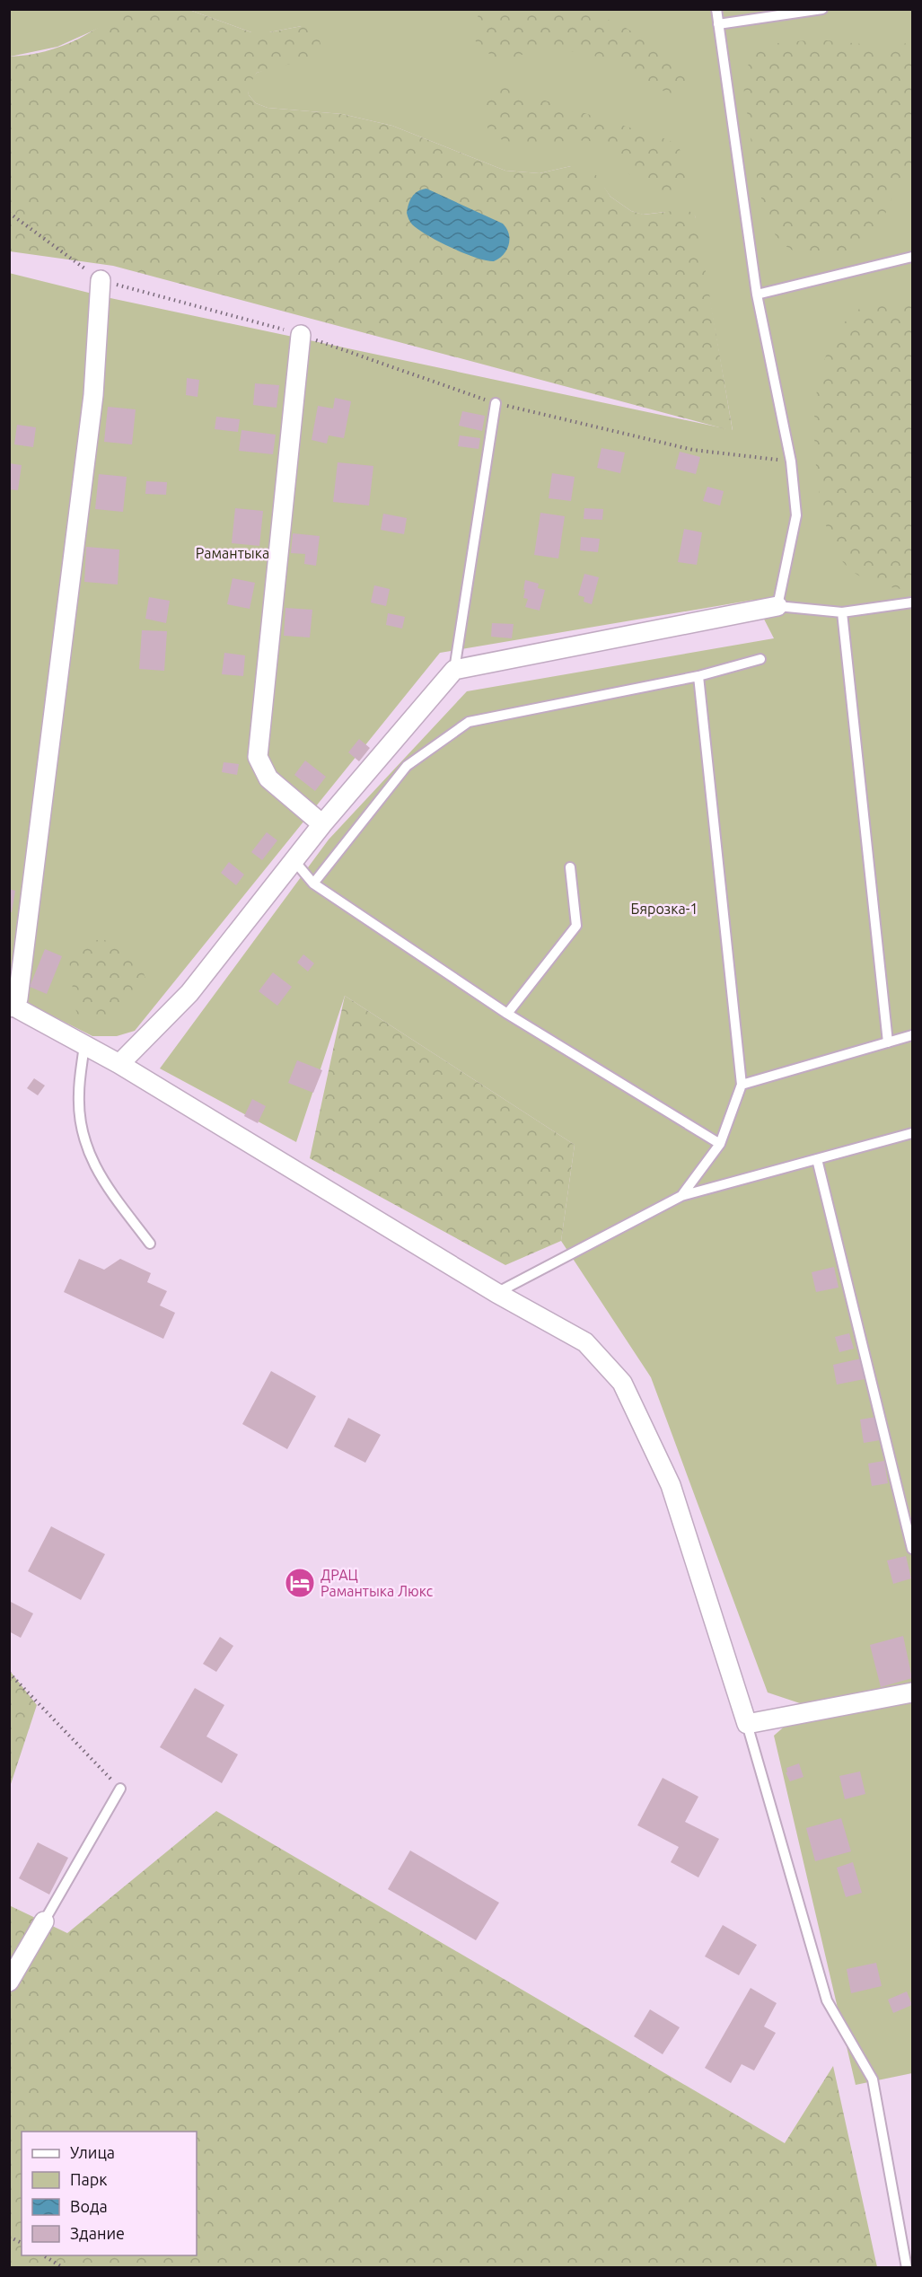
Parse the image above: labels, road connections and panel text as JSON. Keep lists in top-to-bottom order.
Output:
{
  "parks": ["Рамантыка", "Бярозка-1"],
  "places": {
    "hotel": ["ДРАЦ Рамантыка Люкс"]
  },
  "legend": [
    "Улица",
    "Парк",
    "Вода",
    "Здание"
  ]
}
